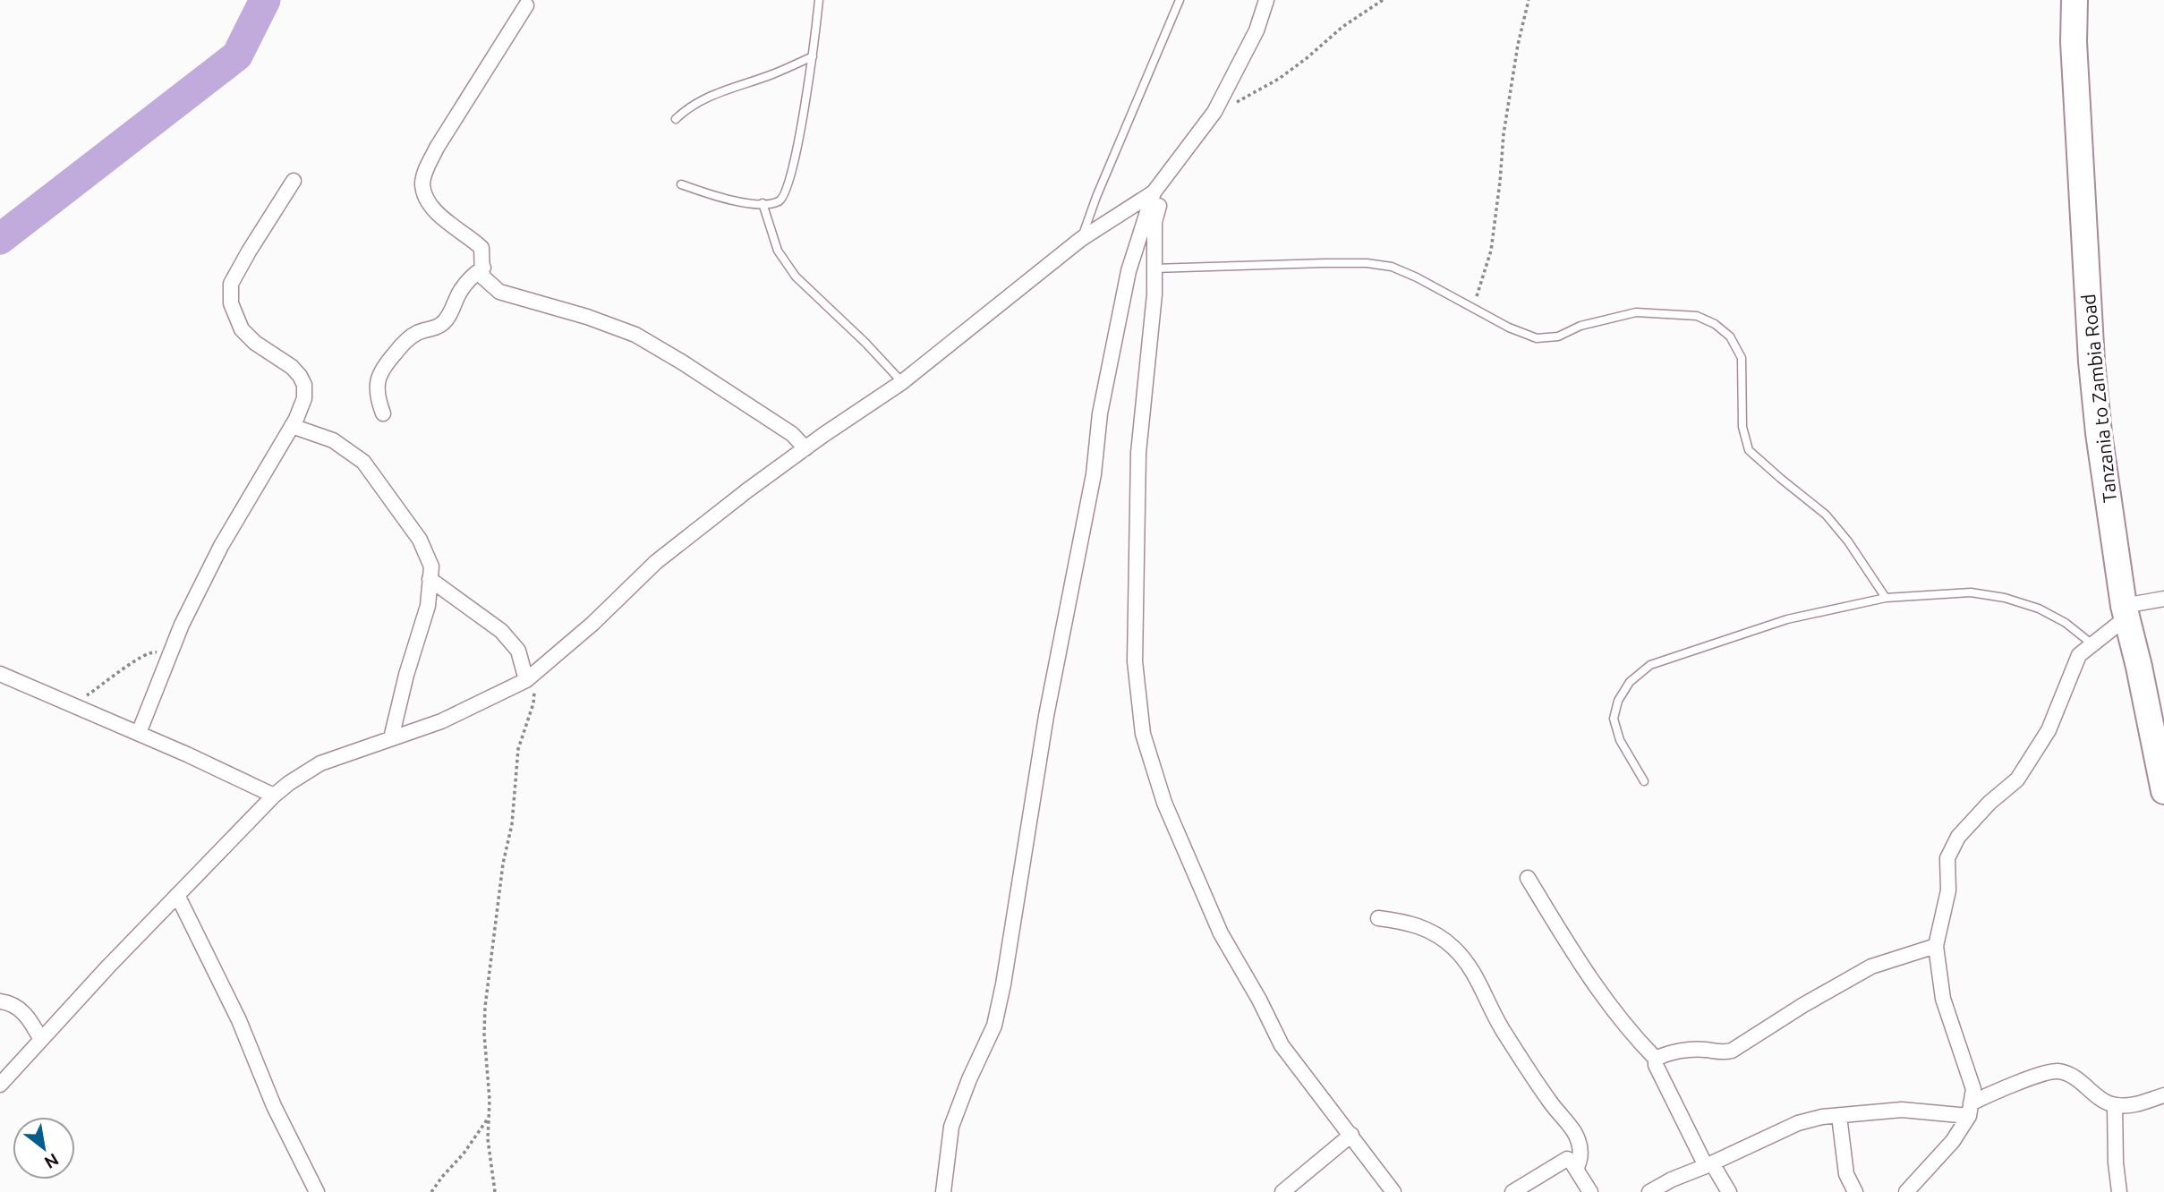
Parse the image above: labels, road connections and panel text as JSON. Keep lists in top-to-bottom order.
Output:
{
  "streets": {
    "highway": ["Tanzania to Zambia Road"]
  },
  "north": "bottom right"
}
